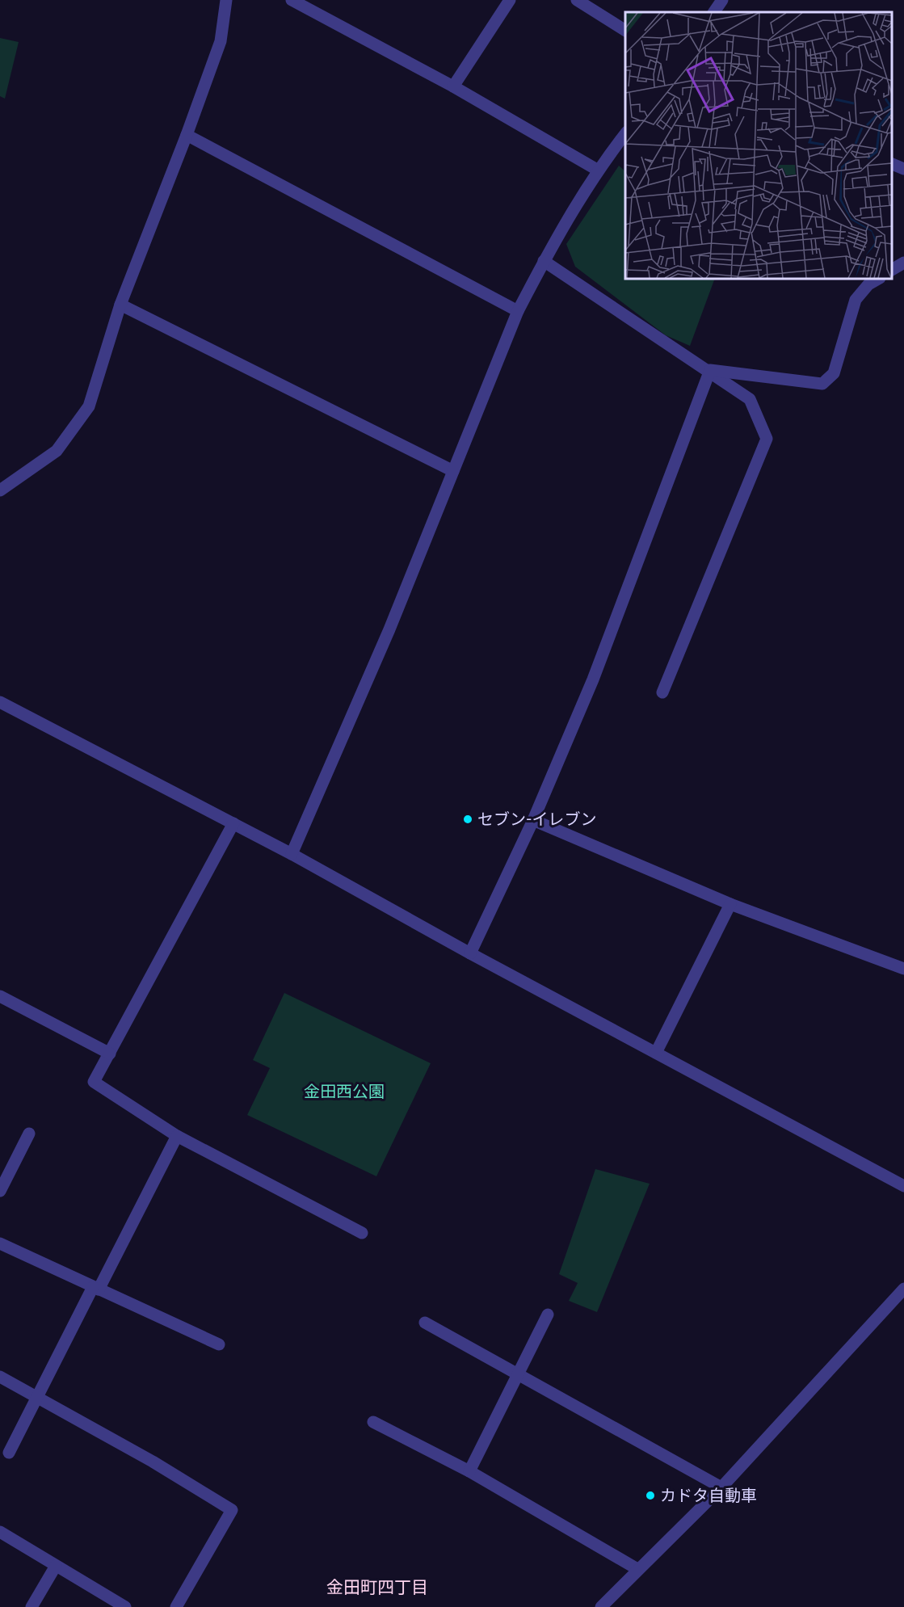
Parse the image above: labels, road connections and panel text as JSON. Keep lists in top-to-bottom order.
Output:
{
  "districts": ["金田町四丁目"],
  "parks": ["金田西公園"],
  "places": ["セブン-イレブン", "カドタ自動車"]
}
